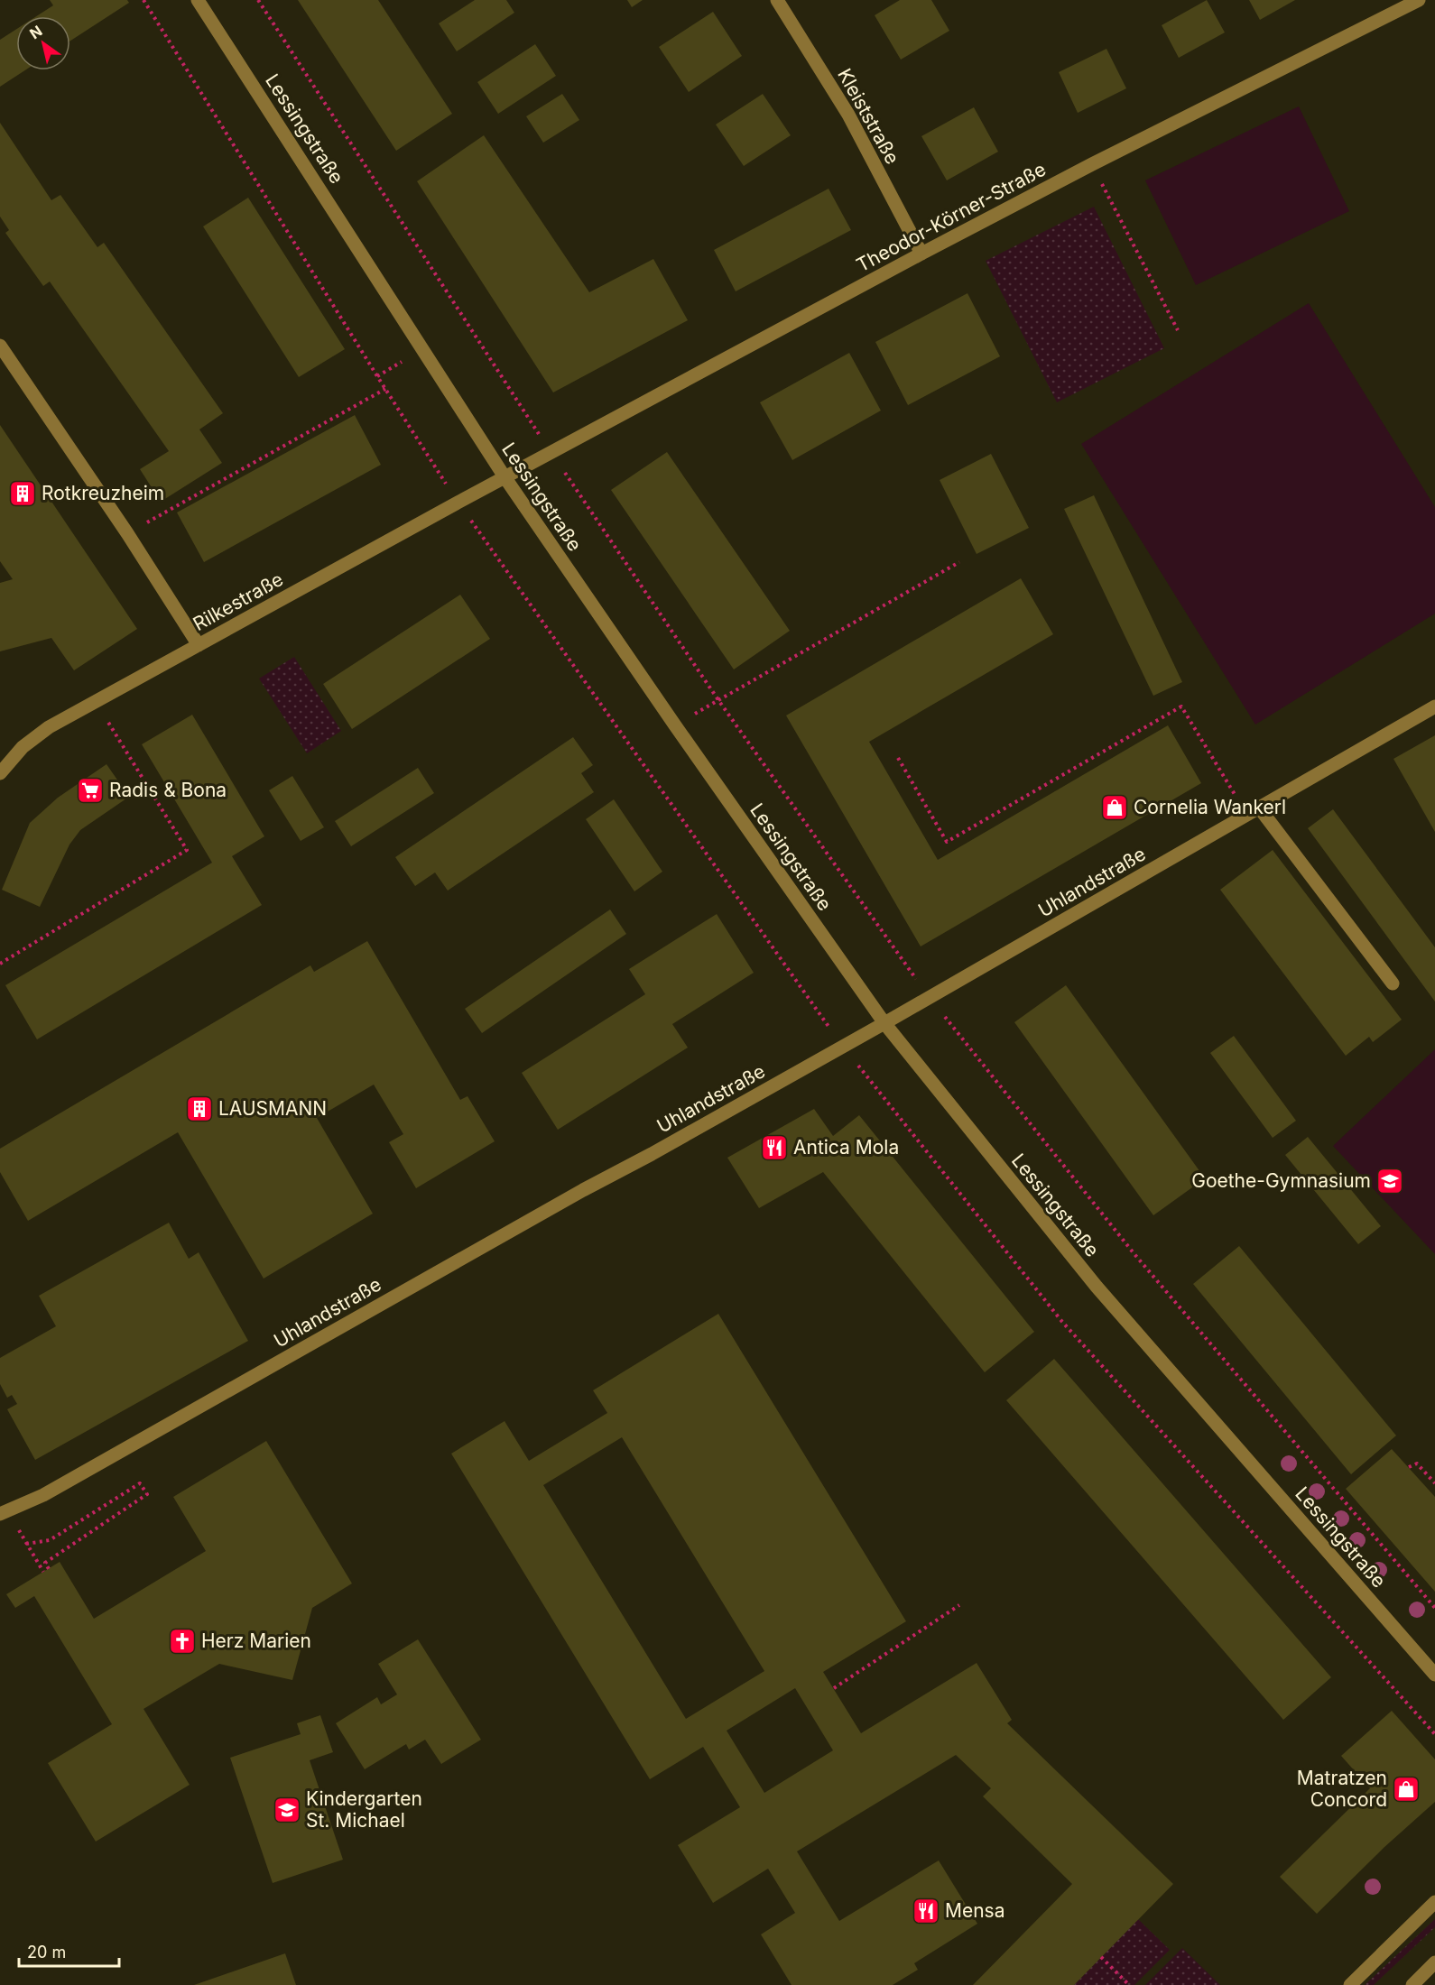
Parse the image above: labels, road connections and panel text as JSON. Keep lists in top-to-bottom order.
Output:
{
  "streets": {
    "street": [
      "Kleiststraße",
      "Lessingstraße",
      "Theodor-Körner-Straße",
      "Rilkestraße",
      "Uhlandstraße"
    ]
  },
  "crossings": [
    ["Kleiststraße", "Theodor-Körner-Straße"],
    ["Lessingstraße", "Theodor-Körner-Straße"],
    ["Lessingstraße", "Rilkestraße"],
    ["Lessingstraße", "Uhlandstraße"],
    ["Theodor-Körner-Straße", "Rilkestraße"]
  ],
  "places": {
    "building": ["Rotkreuzheim", "LAUSMANN"],
    "supermarket": ["Radis & Bona"],
    "shop": ["Cornelia Wankerl", "Matratzen Concord"],
    "restaurant": ["Antica Mola", "Mensa"],
    "school or university": ["Goethe-Gymnasium", "Kindergarten St. Michael"],
    "church": ["Herz Marien"]
  },
  "scale_bar": "20 m",
  "north": "top left"
}
